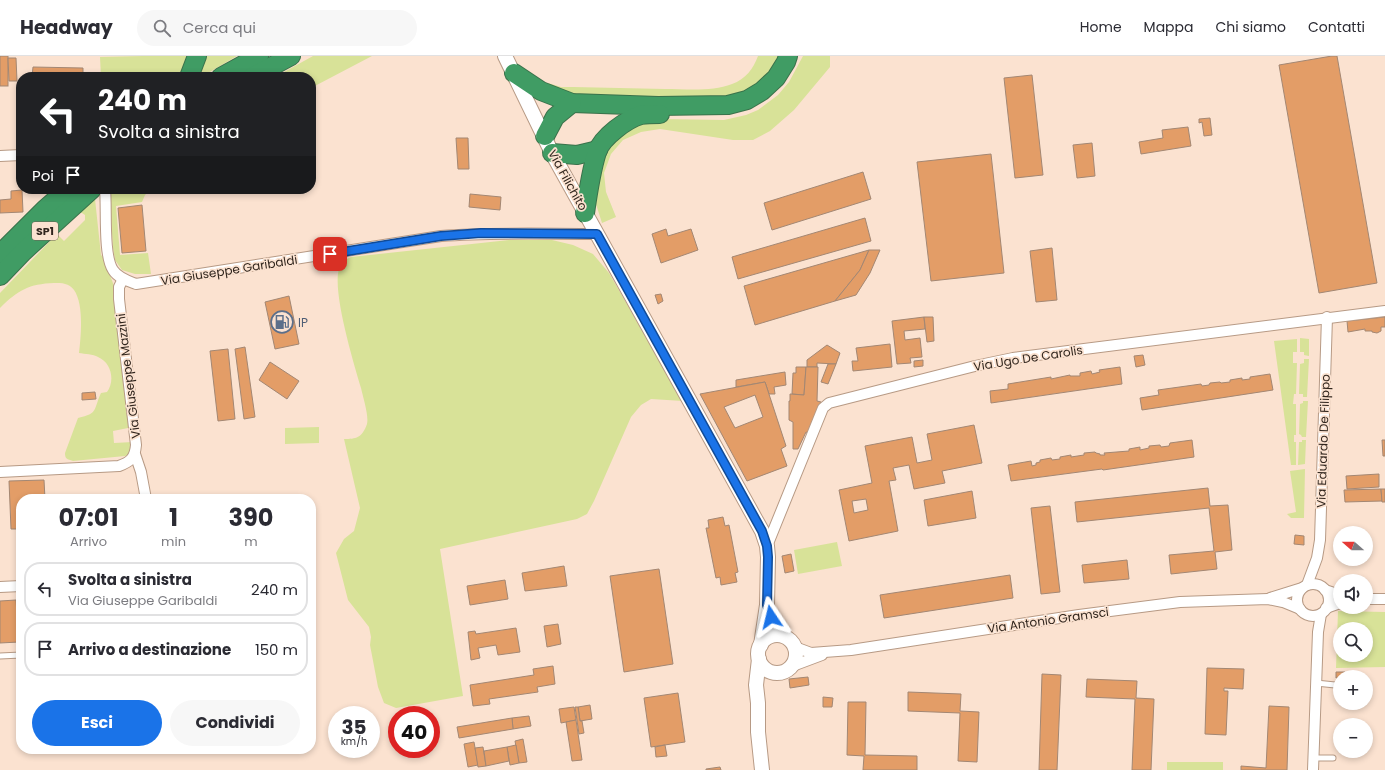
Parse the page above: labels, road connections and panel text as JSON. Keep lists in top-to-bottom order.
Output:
{
  "streets": {
    "highway": ["SP1"],
    "street": [
      "Via Filichito",
      "Via Giuseppe Garibaldi",
      "Via Ugo De Carolis",
      "Via Giuseppe Mazzini",
      "Via Eduardo De Filippo",
      "Via Antonio Gramsci"
    ]
  },
  "crossings": [
    ["Via Filichito", "Via Giuseppe Garibaldi"],
    ["Via Filichito", "Via Ugo De Carolis"],
    ["Via Filichito", "Via Antonio Gramsci"],
    ["Via Giuseppe Garibaldi", "Via Giuseppe Mazzini"],
    ["Via Ugo De Carolis", "Via Eduardo De Filippo"],
    ["Via Eduardo De Filippo", "Via Antonio Gramsci"]
  ],
  "places": {
    "fuel station": ["IP"]
  },
  "north": "left",
  "page": {
    "header": "Headway",
    "search": "Cerca qui",
    "nav": [
      "Home",
      "Mappa",
      "Chi siamo",
      "Contatti"
    ],
    "turn": ["240 m", "Svolta a sinistra"],
    "then": "Poi",
    "eta": [
      "07:01",
      "Arrivo",
      "1",
      "min",
      "390",
      "m"
    ],
    "map_buttons": ["+", "−"],
    "list": [
      {
        "name": "Svolta a sinistra",
        "note": "Via Giuseppe Garibaldi",
        "value": "240 m"
      },
      {
        "name": "Arrivo a destinazione",
        "value": "150 m"
      }
    ],
    "buttons": ["Esci", "Condividi"],
    "speed": "35 km/h",
    "limit": "40"
  }
}
